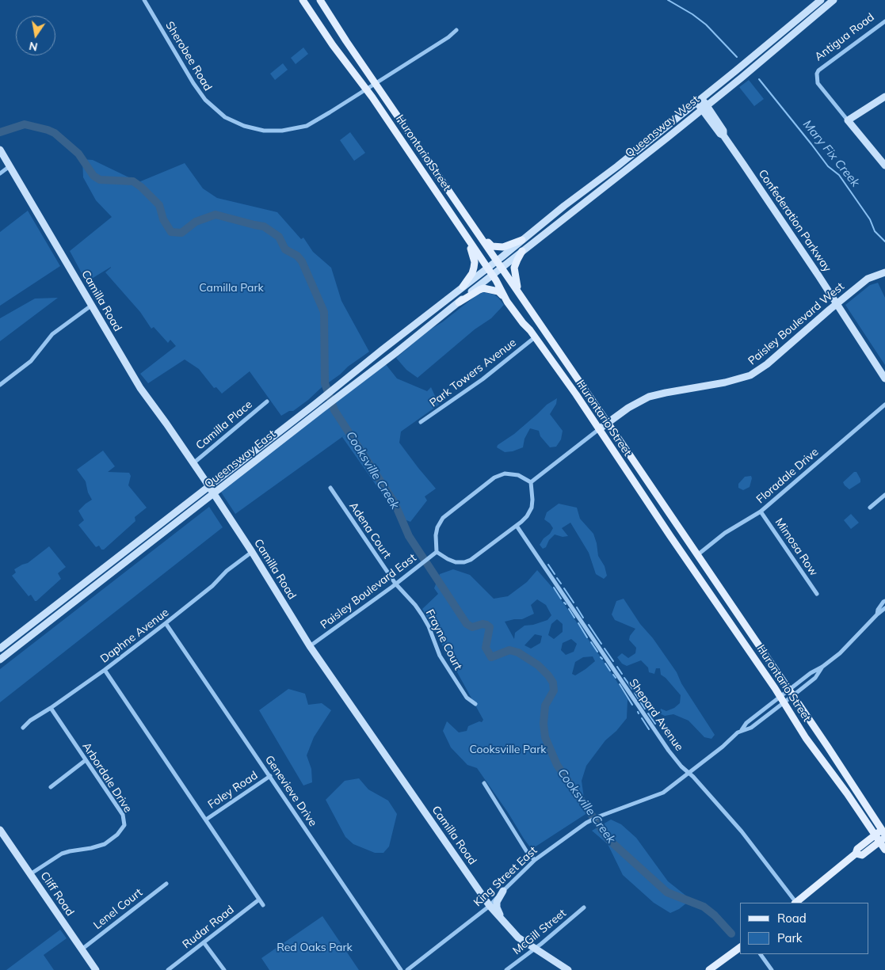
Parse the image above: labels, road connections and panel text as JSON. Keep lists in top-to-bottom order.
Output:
{
  "streets": {
    "main road": [
      "Antigua Road",
      "Queensway West",
      "Hurontario Street",
      "Confederation Parkway",
      "Camilla Road",
      "Paisley Boulevard West",
      "Queensway East",
      "Cliff Road"
    ],
    "street": [
      "Sherobee Road",
      "Park Towers Avenue",
      "Camilla Place",
      "Floradale Drive",
      "Adena Court",
      "Mimosa Row",
      "Paisley Boulevard East",
      "Daphne Avenue",
      "Frayne Court",
      "Shepard Avenue",
      "Arbordale Drive",
      "Foley Road",
      "Genevieve Drive",
      "King Street East",
      "Lenel Court",
      "Rudar Road",
      "McGill Street"
    ]
  },
  "crossings": [
    ["Sherobee Road", "Hurontario Street"],
    ["Queensway West", "Hurontario Street"],
    ["Queensway West", "Confederation Parkway"],
    ["Queensway West", "Queensway East"],
    ["Hurontario Street", "Paisley Boulevard West"],
    ["Hurontario Street", "Park Towers Avenue"],
    ["Hurontario Street", "Queensway East"],
    ["Hurontario Street", "Floradale Drive"],
    ["Hurontario Street", "King Street East"],
    ["Confederation Parkway", "Paisley Boulevard West"],
    ["Camilla Road", "Camilla Place"],
    ["Camilla Road", "Queensway East"],
    ["Camilla Road", "Paisley Boulevard East"],
    ["Camilla Road", "Daphne Avenue"],
    ["Camilla Road", "King Street East"],
    ["Camilla Road", "McGill Street"],
    ["Floradale Drive", "Mimosa Row"],
    ["Adena Court", "Paisley Boulevard East"],
    ["Adena Court", "Frayne Court"],
    ["Paisley Boulevard East", "Frayne Court"],
    ["Daphne Avenue", "Arbordale Drive"],
    ["Daphne Avenue", "Genevieve Drive"],
    ["Shepard Avenue", "King Street East"],
    ["Arbordale Drive", "Cliff Road"],
    ["Foley Road", "Genevieve Drive"],
    ["Cliff Road", "Lenel Court"]
  ],
  "water": ["Mary Fix Creek", "Cooksville Creek"],
  "parks": ["Camilla Park", "Cooksville Park", "Red Oaks Park"],
  "legend": ["Road", "Park"],
  "north": "bottom"
}
